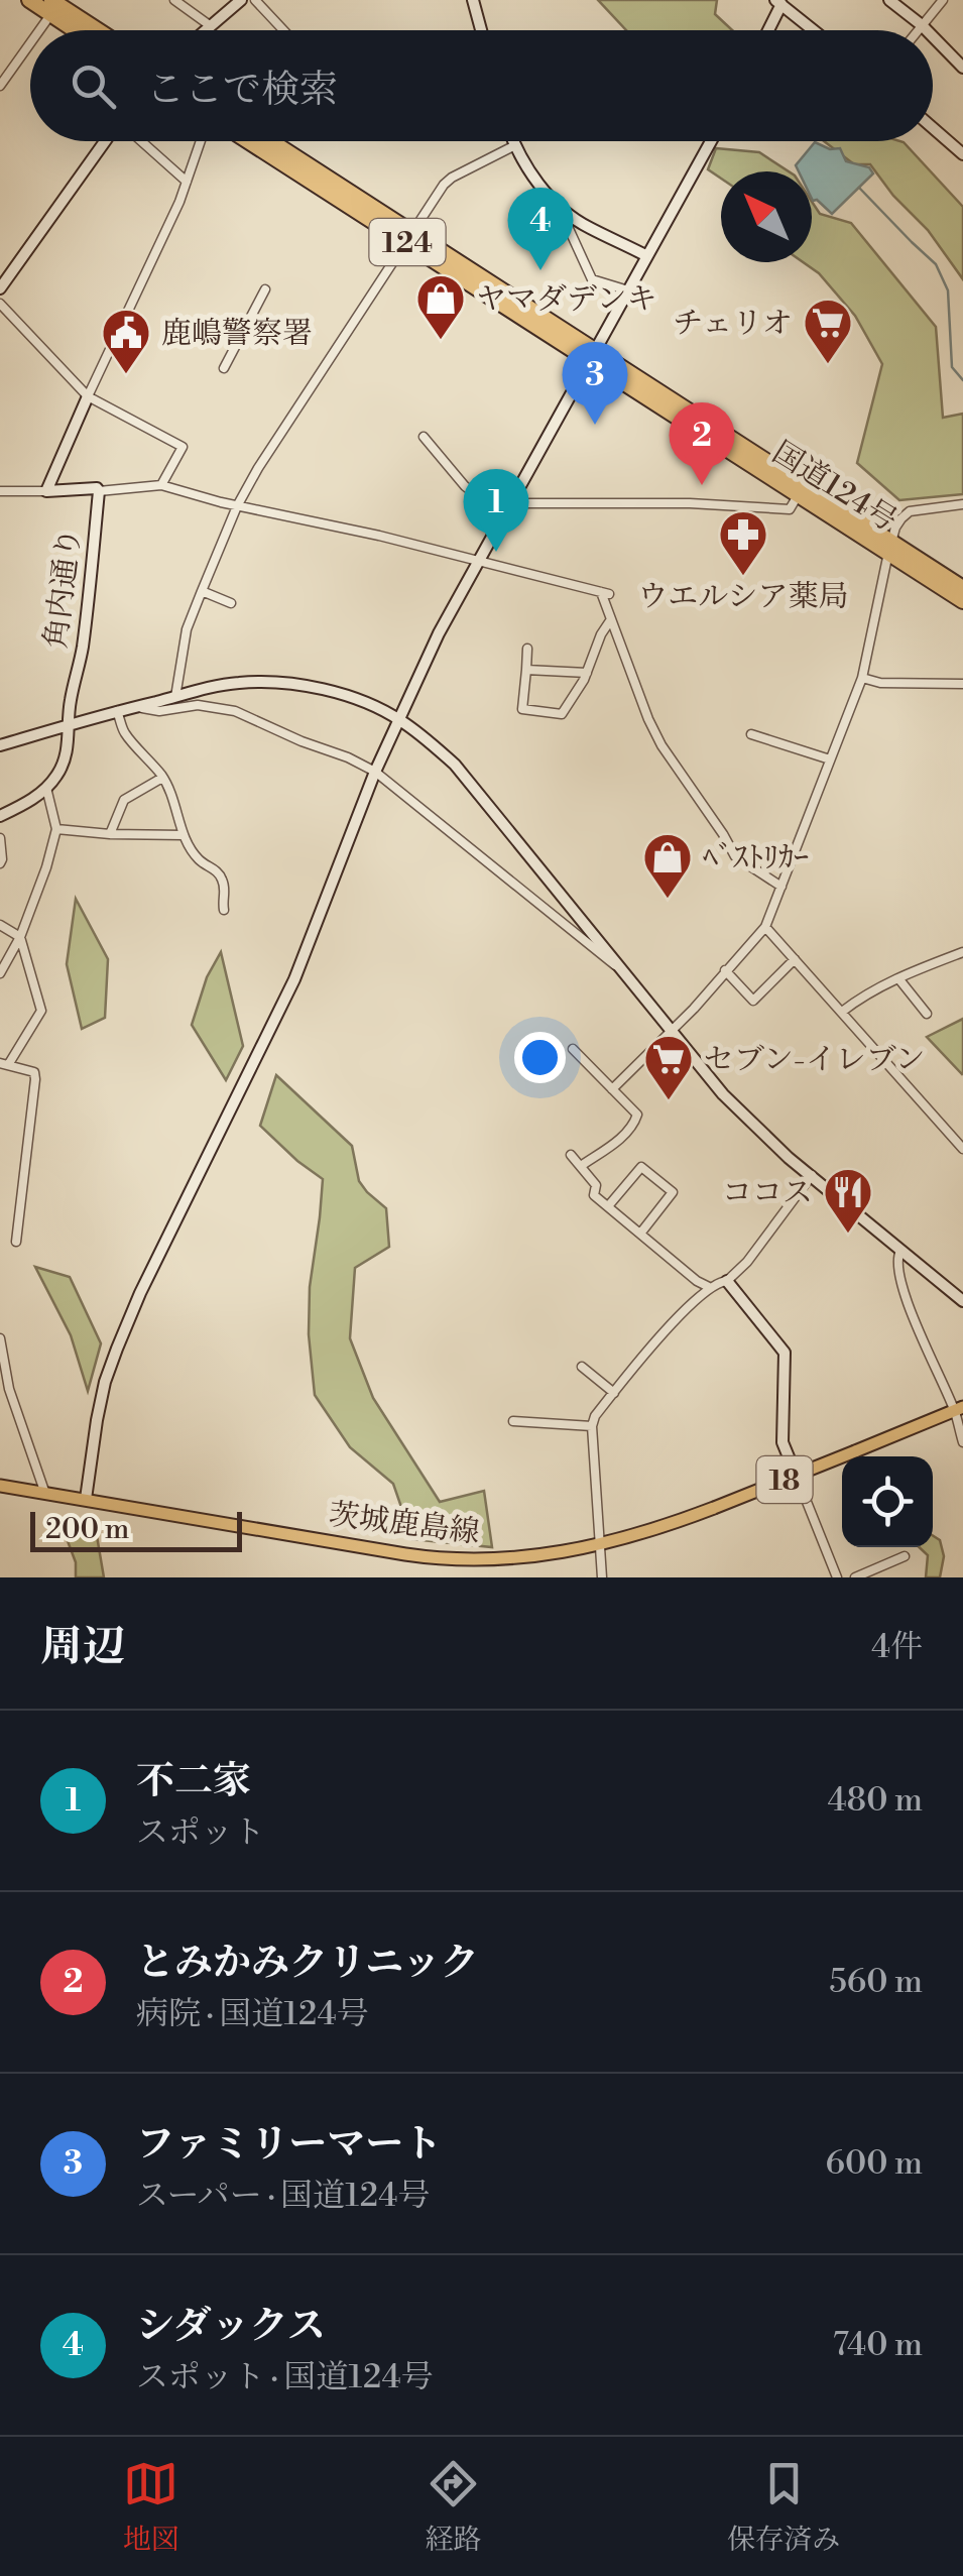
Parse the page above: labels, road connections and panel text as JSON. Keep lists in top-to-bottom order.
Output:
{
  "streets": {
    "highway": ["124", "国道124号"],
    "main road": ["18", "茨城鹿島線"],
    "street": ["角内通り"]
  },
  "places": {
    "shop": ["ヤマダデンキ", "ﾍﾞｽﾄﾘｶｰ"],
    "supermarket": ["チェリオ", "セブン-イレブン"],
    "public building": ["鹿嶋警察署"],
    "pharmacy": ["ウエルシア薬局"],
    "restaurant": ["ココス"]
  },
  "scale_bar": "200 m",
  "north": "top left",
  "page": {
    "search": "ここで検索",
    "pins": [
      "4",
      "3",
      "2",
      "1"
    ],
    "scale": "200 m",
    "heading": ["周辺", "4件"],
    "list": [
      {
        "mark": "1",
        "name": "不二家",
        "note": "スポット",
        "value": "480 m"
      },
      {
        "mark": "2",
        "name": "とみかみクリニック",
        "note": "病院 · 国道124号",
        "value": "560 m"
      },
      {
        "mark": "3",
        "name": "ファミリーマート",
        "note": "スーパー · 国道124号",
        "value": "600 m"
      },
      {
        "mark": "4",
        "name": "シダックス",
        "note": "スポット · 国道124号",
        "value": "740 m"
      }
    ],
    "nav": ["地図", "経路", "保存済み"]
  }
}
